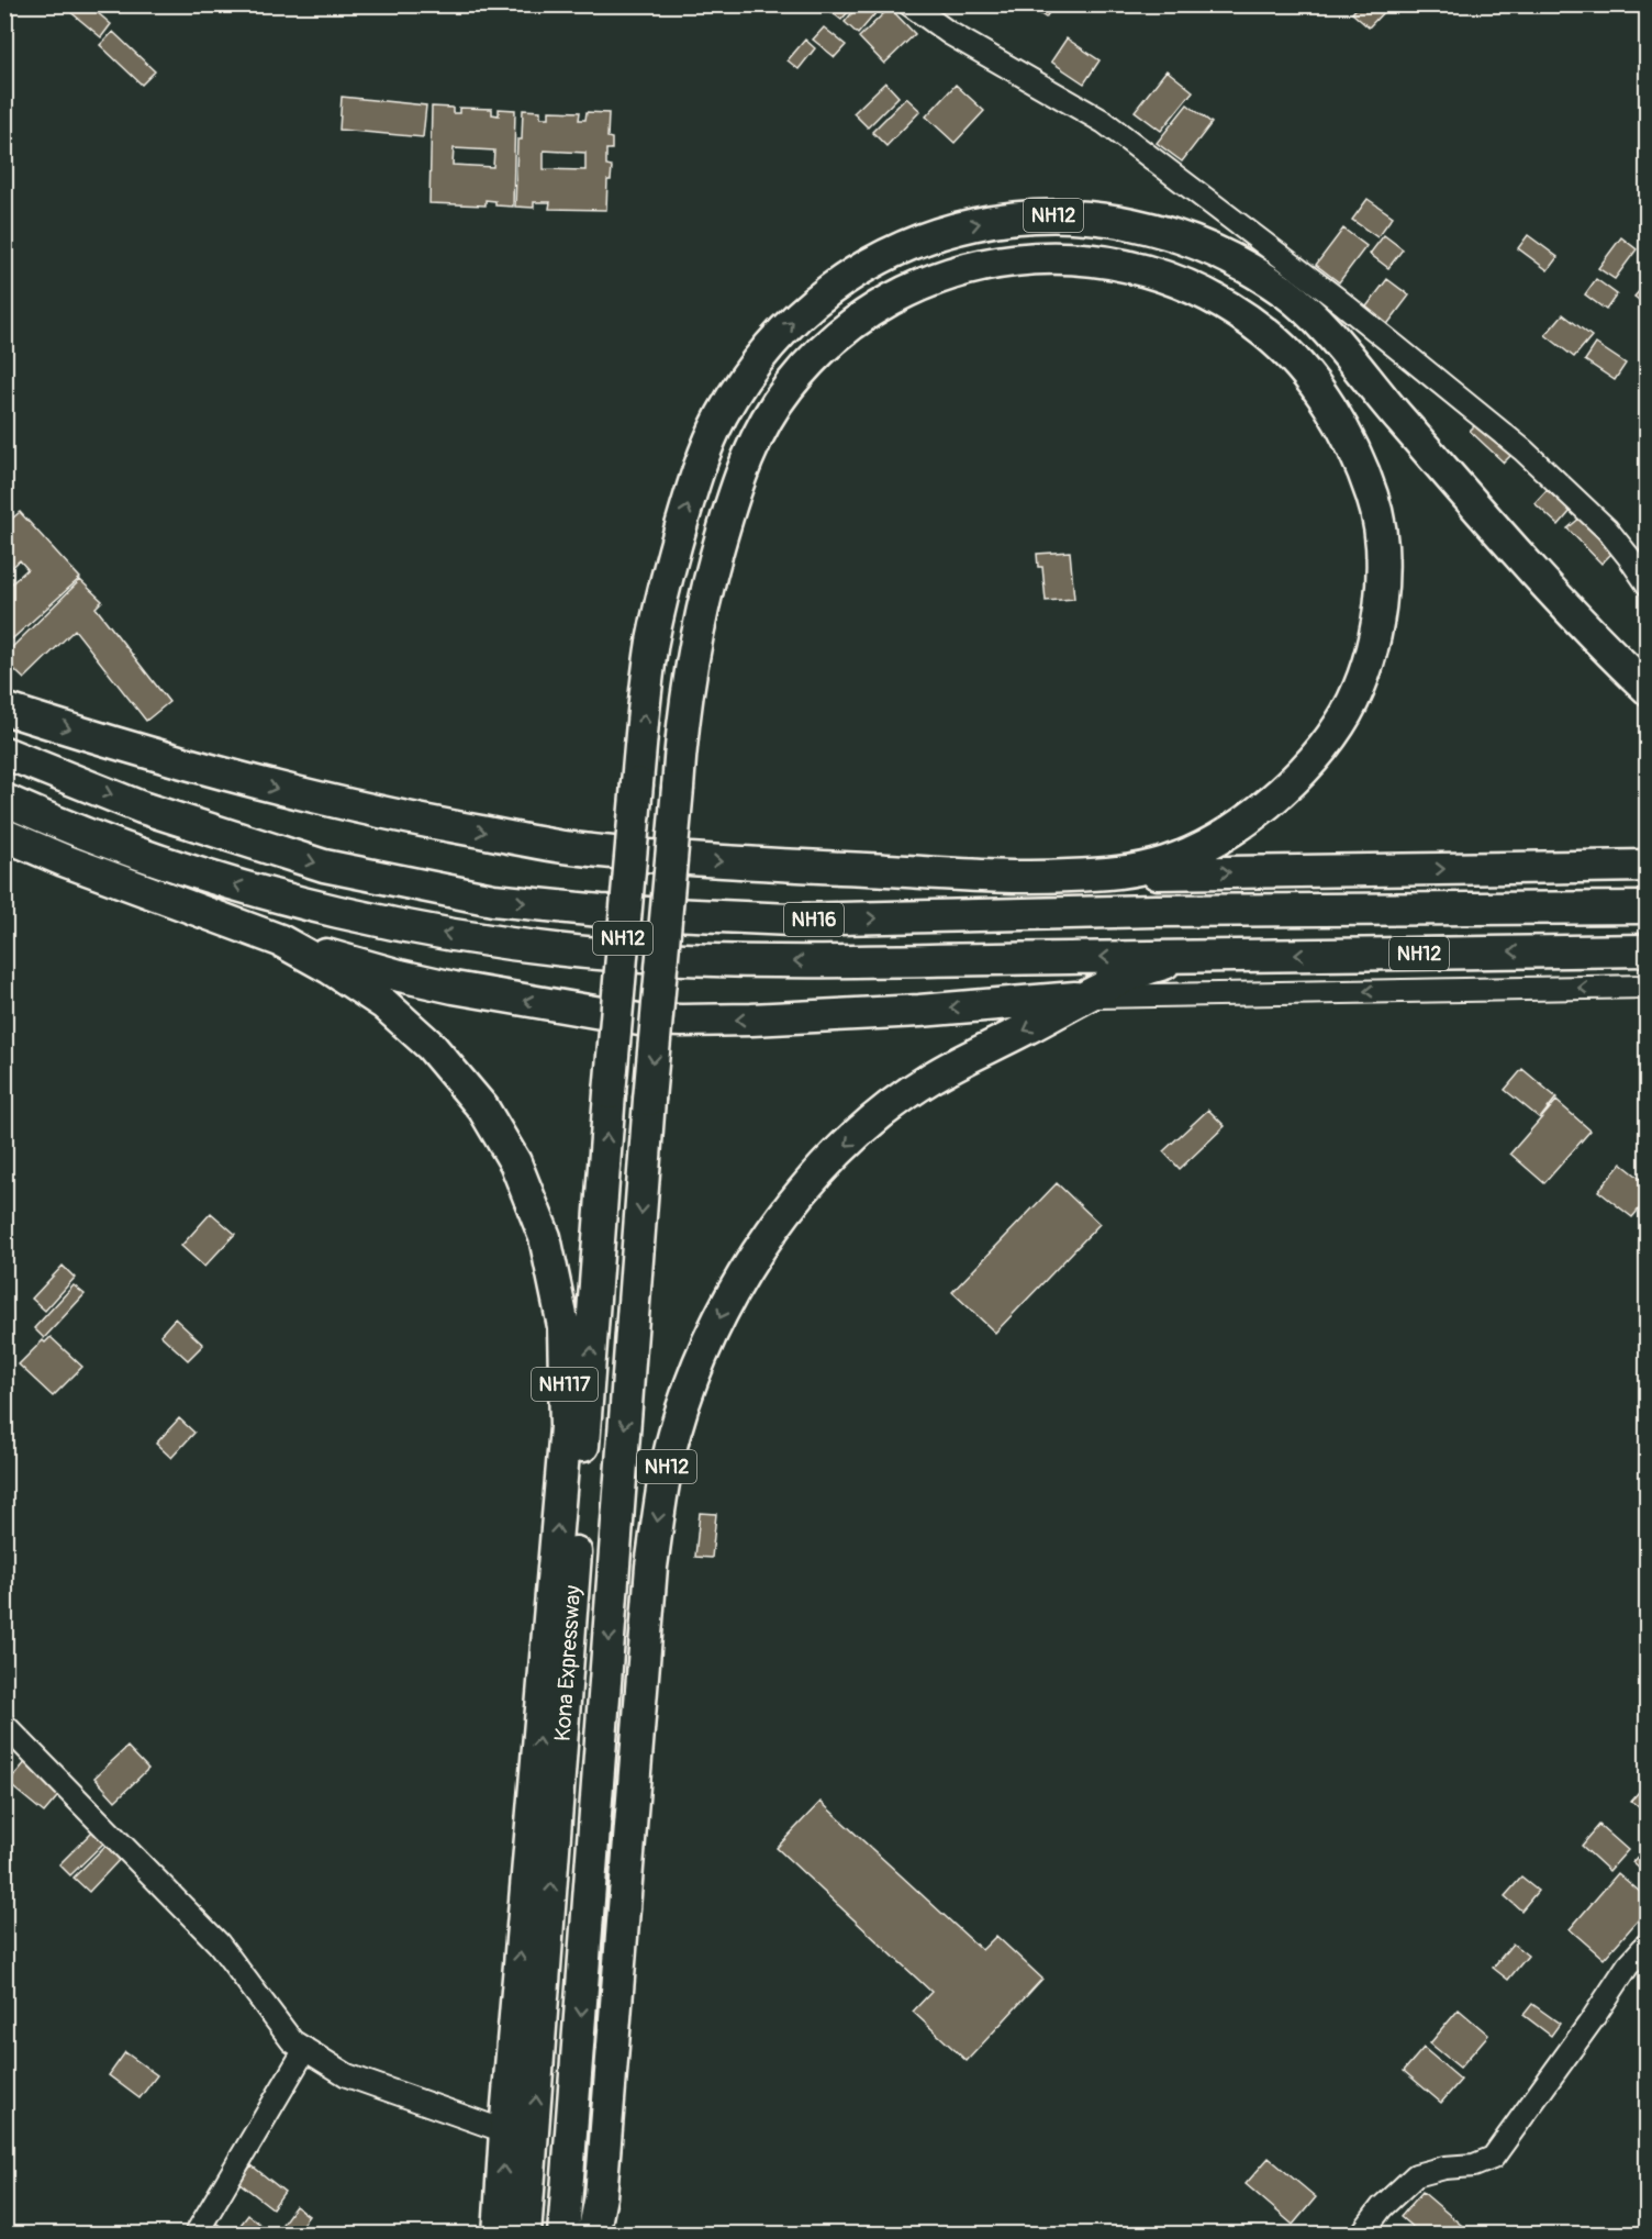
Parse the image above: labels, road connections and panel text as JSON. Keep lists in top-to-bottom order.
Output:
{
  "streets": {
    "highway": [
      "NH12",
      "NH16",
      "NH117",
      "Kona Expressway"
    ]
  },
  "crossings": [
    ["NH12", "NH16"]
  ]
}
